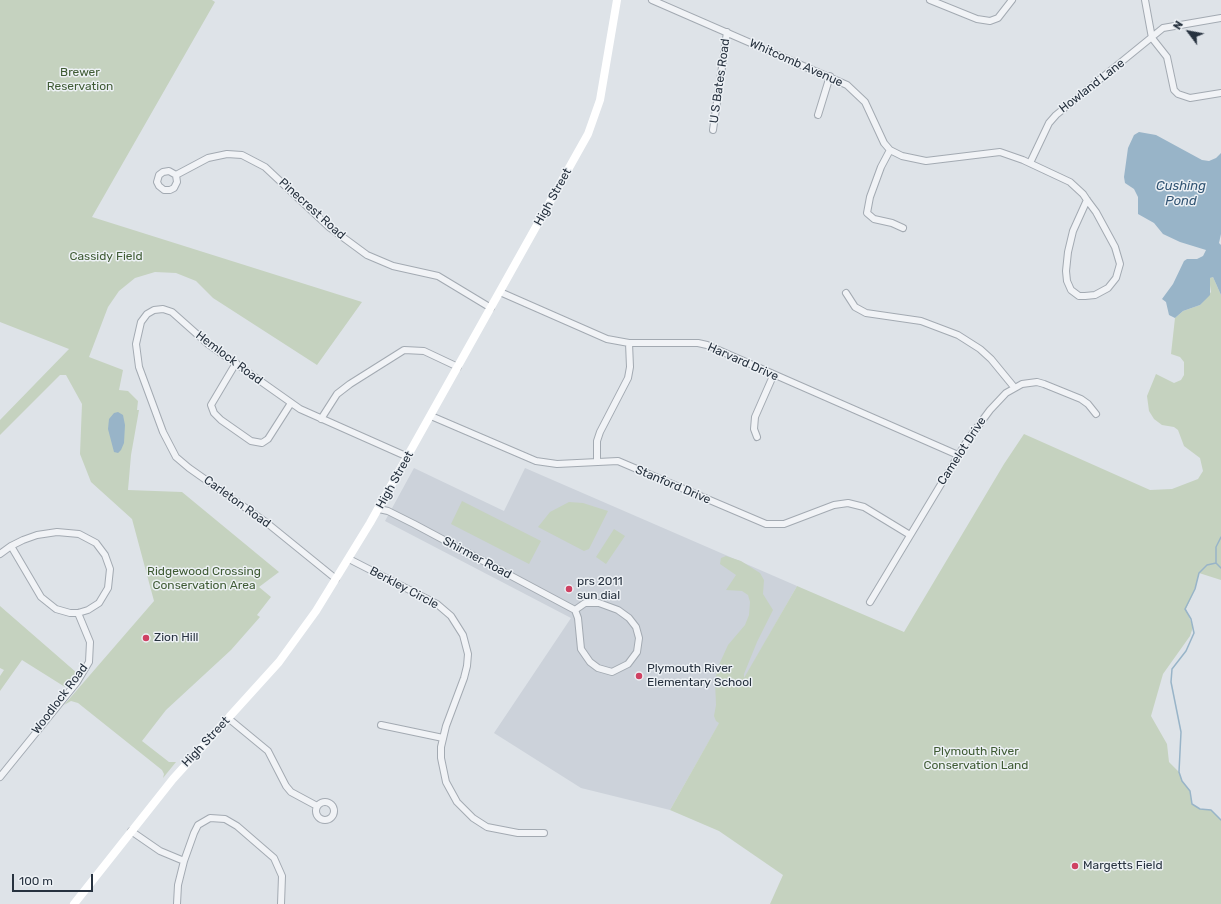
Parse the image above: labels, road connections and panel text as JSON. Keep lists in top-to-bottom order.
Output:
{
  "streets": {
    "main road": ["High Street"],
    "street": [
      "Whitcomb Avenue",
      "U S Bates Road",
      "Howland Lane",
      "Pinecrest Road",
      "Hemlock Road",
      "Harvard Drive",
      "Camelot Drive",
      "Stanford Drive",
      "Carleton Road",
      "Shirmer Road",
      "Berkley Circle",
      "Woodlock Road"
    ]
  },
  "crossings": [
    ["Whitcomb Avenue", "U S Bates Road"],
    ["High Street", "Pinecrest Road"],
    ["High Street", "Hemlock Road"],
    ["High Street", "Harvard Drive"],
    ["High Street", "Stanford Drive"],
    ["High Street", "Carleton Road"],
    ["High Street", "Shirmer Road"],
    ["High Street", "Berkley Circle"],
    ["Hemlock Road", "Carleton Road"],
    ["Harvard Drive", "Camelot Drive"],
    ["Camelot Drive", "Stanford Drive"]
  ],
  "water": ["Cushing Pond"],
  "parks": [
    "Brewer Reservation",
    "Cassidy Field",
    "Ridgewood Crossing Conservation Area",
    "Plymouth River Conservation Land"
  ],
  "places": [
    "prs 2011 sun dial",
    "Zion Hill",
    "Plymouth River Elementary School",
    "Margetts Field"
  ],
  "scale_bar": "100 m",
  "north": "top left"
}
